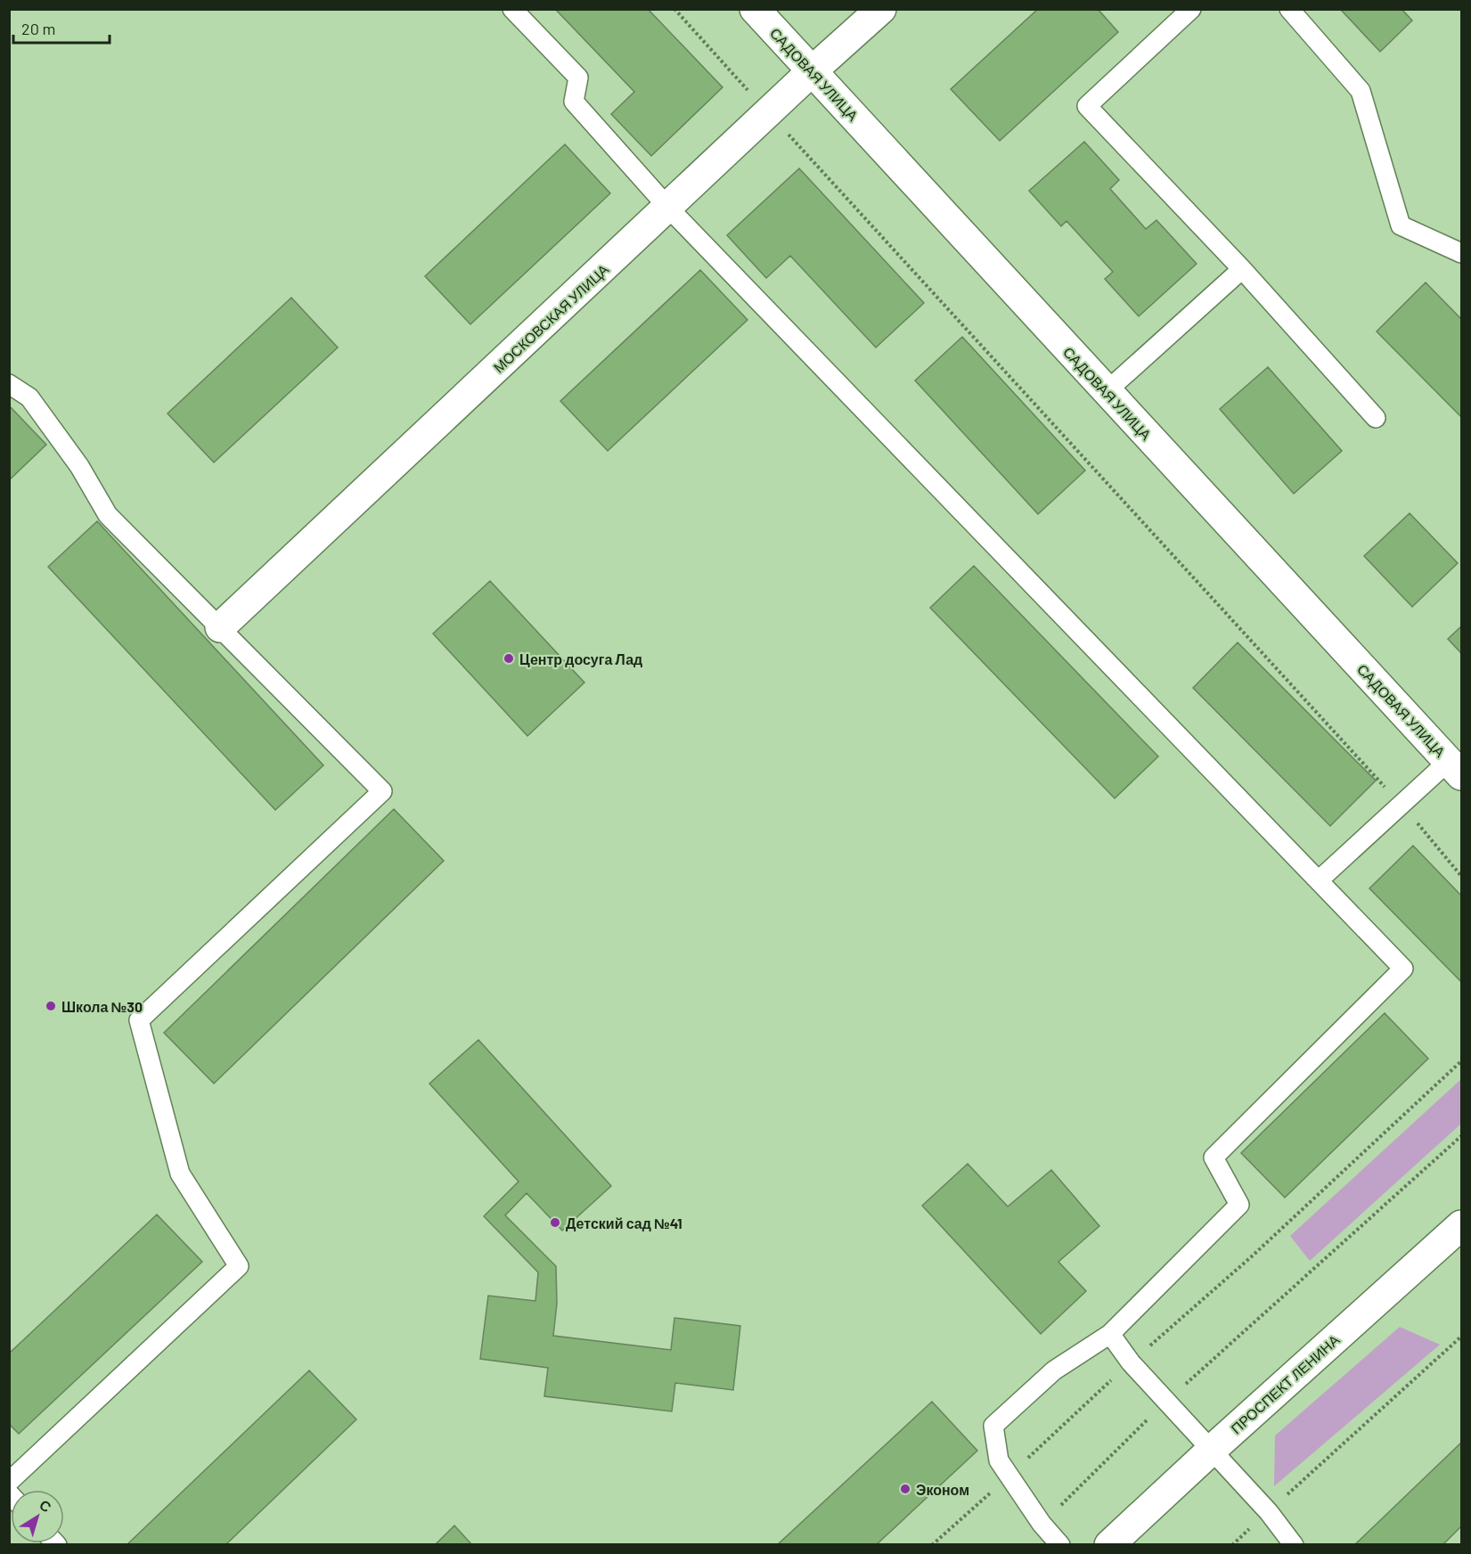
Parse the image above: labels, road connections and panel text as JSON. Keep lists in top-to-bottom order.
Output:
{
  "streets": {
    "street": ["САДОВАЯ УЛИЦА", "МОСКОВСКАЯ УЛИЦА", "ПРОСПЕКТ ЛЕНИНА"]
  },
  "crossings": [
    ["САДОВАЯ УЛИЦА", "МОСКОВСКАЯ УЛИЦА"]
  ],
  "places": [
    "Центр досуга Лад",
    "Школа №30",
    "Детский сад №41",
    "Эконом"
  ],
  "scale_bar": "20 m",
  "north": "top right"
}
